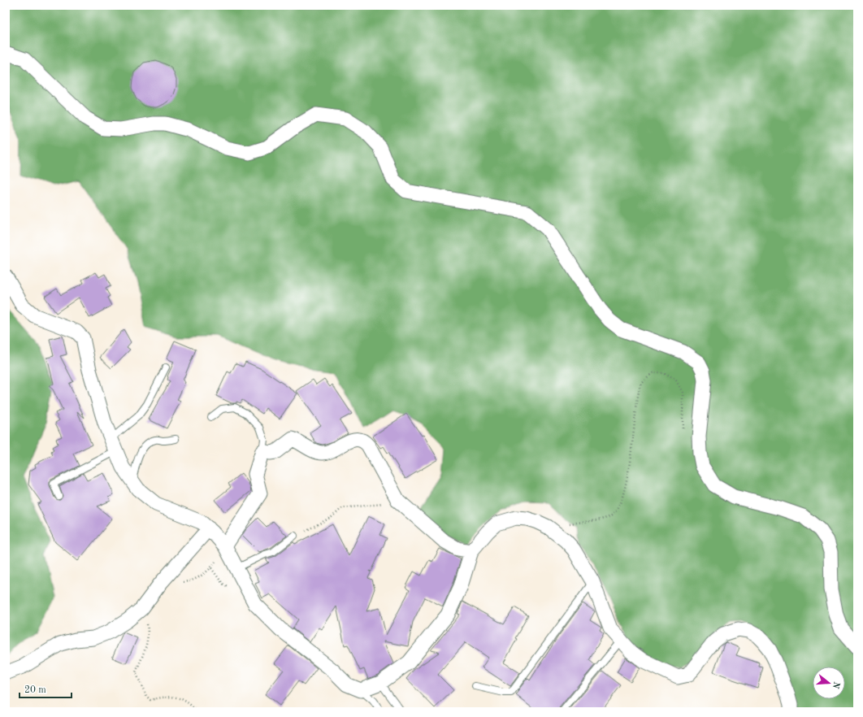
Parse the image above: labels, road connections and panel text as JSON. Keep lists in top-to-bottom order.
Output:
{
  "scale_bar": "20 m",
  "north": "right"
}
